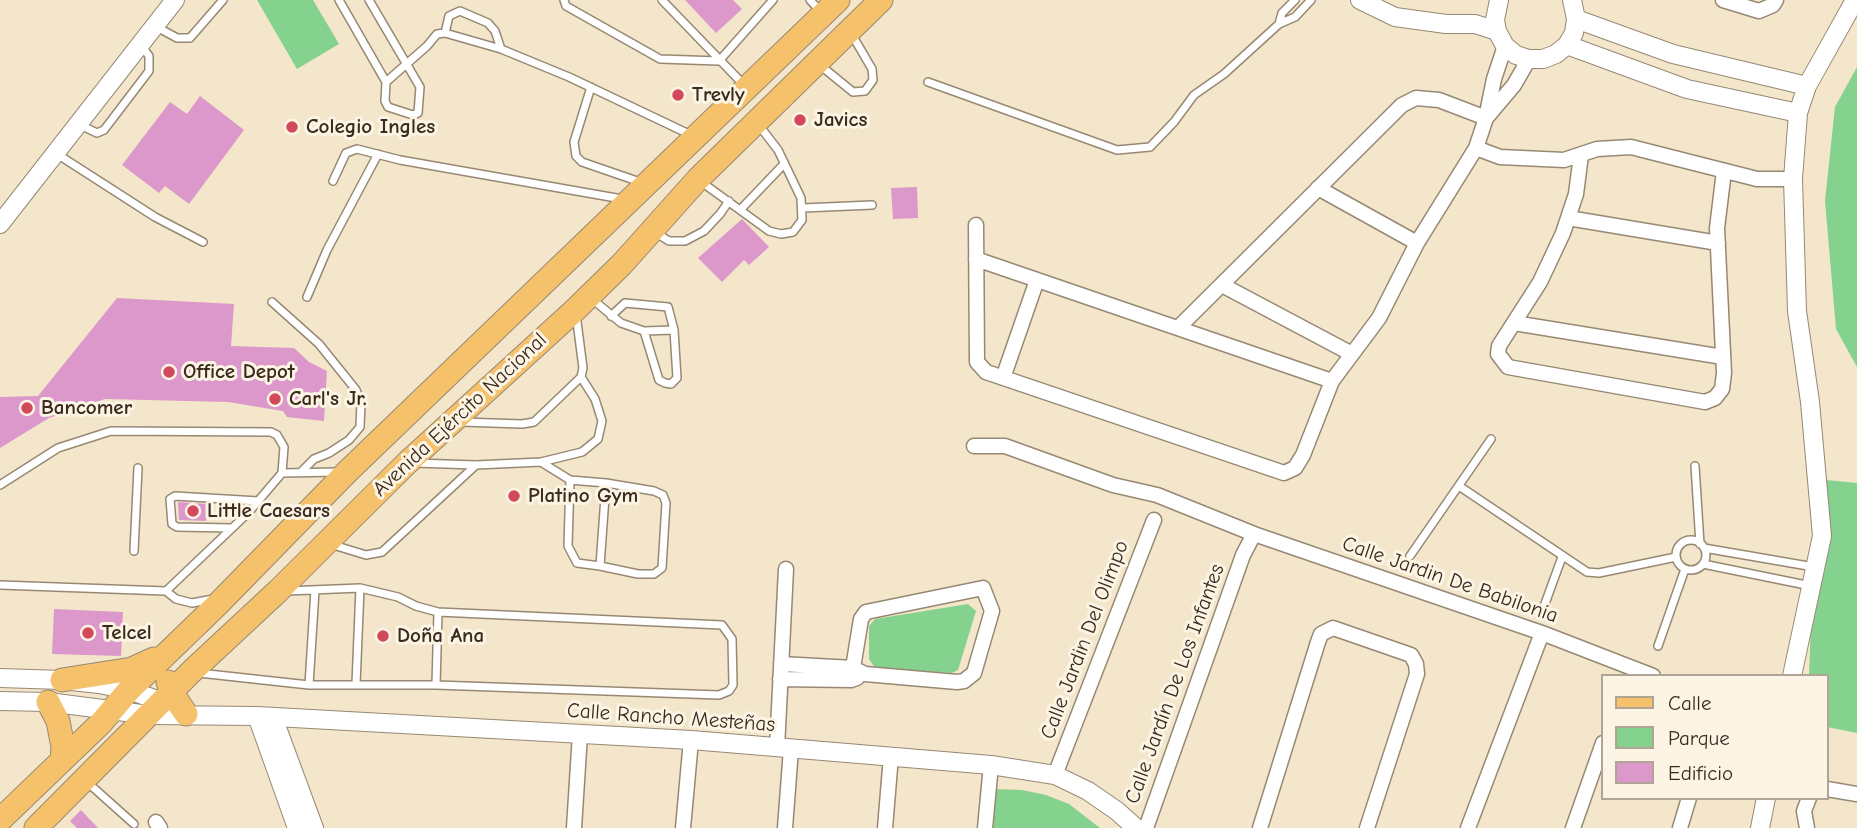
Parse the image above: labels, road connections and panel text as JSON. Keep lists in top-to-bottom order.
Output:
{
  "streets": {
    "main road": ["Avenida Ejército Nacional"],
    "street": [
      "Calle Jardin De Babilonia",
      "Calle Jardin Del Olimpo",
      "Calle Jardín De Los Infantes",
      "Calle Rancho Mesteñas"
    ]
  },
  "crossings": [
    ["Avenida Ejército Nacional", "Calle Rancho Mesteñas"],
    ["Calle Jardin De Babilonia", "Calle Jardín De Los Infantes"],
    ["Calle Jardin Del Olimpo", "Calle Rancho Mesteñas"]
  ],
  "places": [
    "Trevly",
    "Javics",
    "Colegio Ingles",
    "Office Depot",
    "Carl's Jr.",
    "Bancomer",
    "Platino Gym",
    "Little Caesars",
    "Telcel",
    "Doña Ana"
  ],
  "legend": ["Calle", "Parque", "Edificio"]
}
